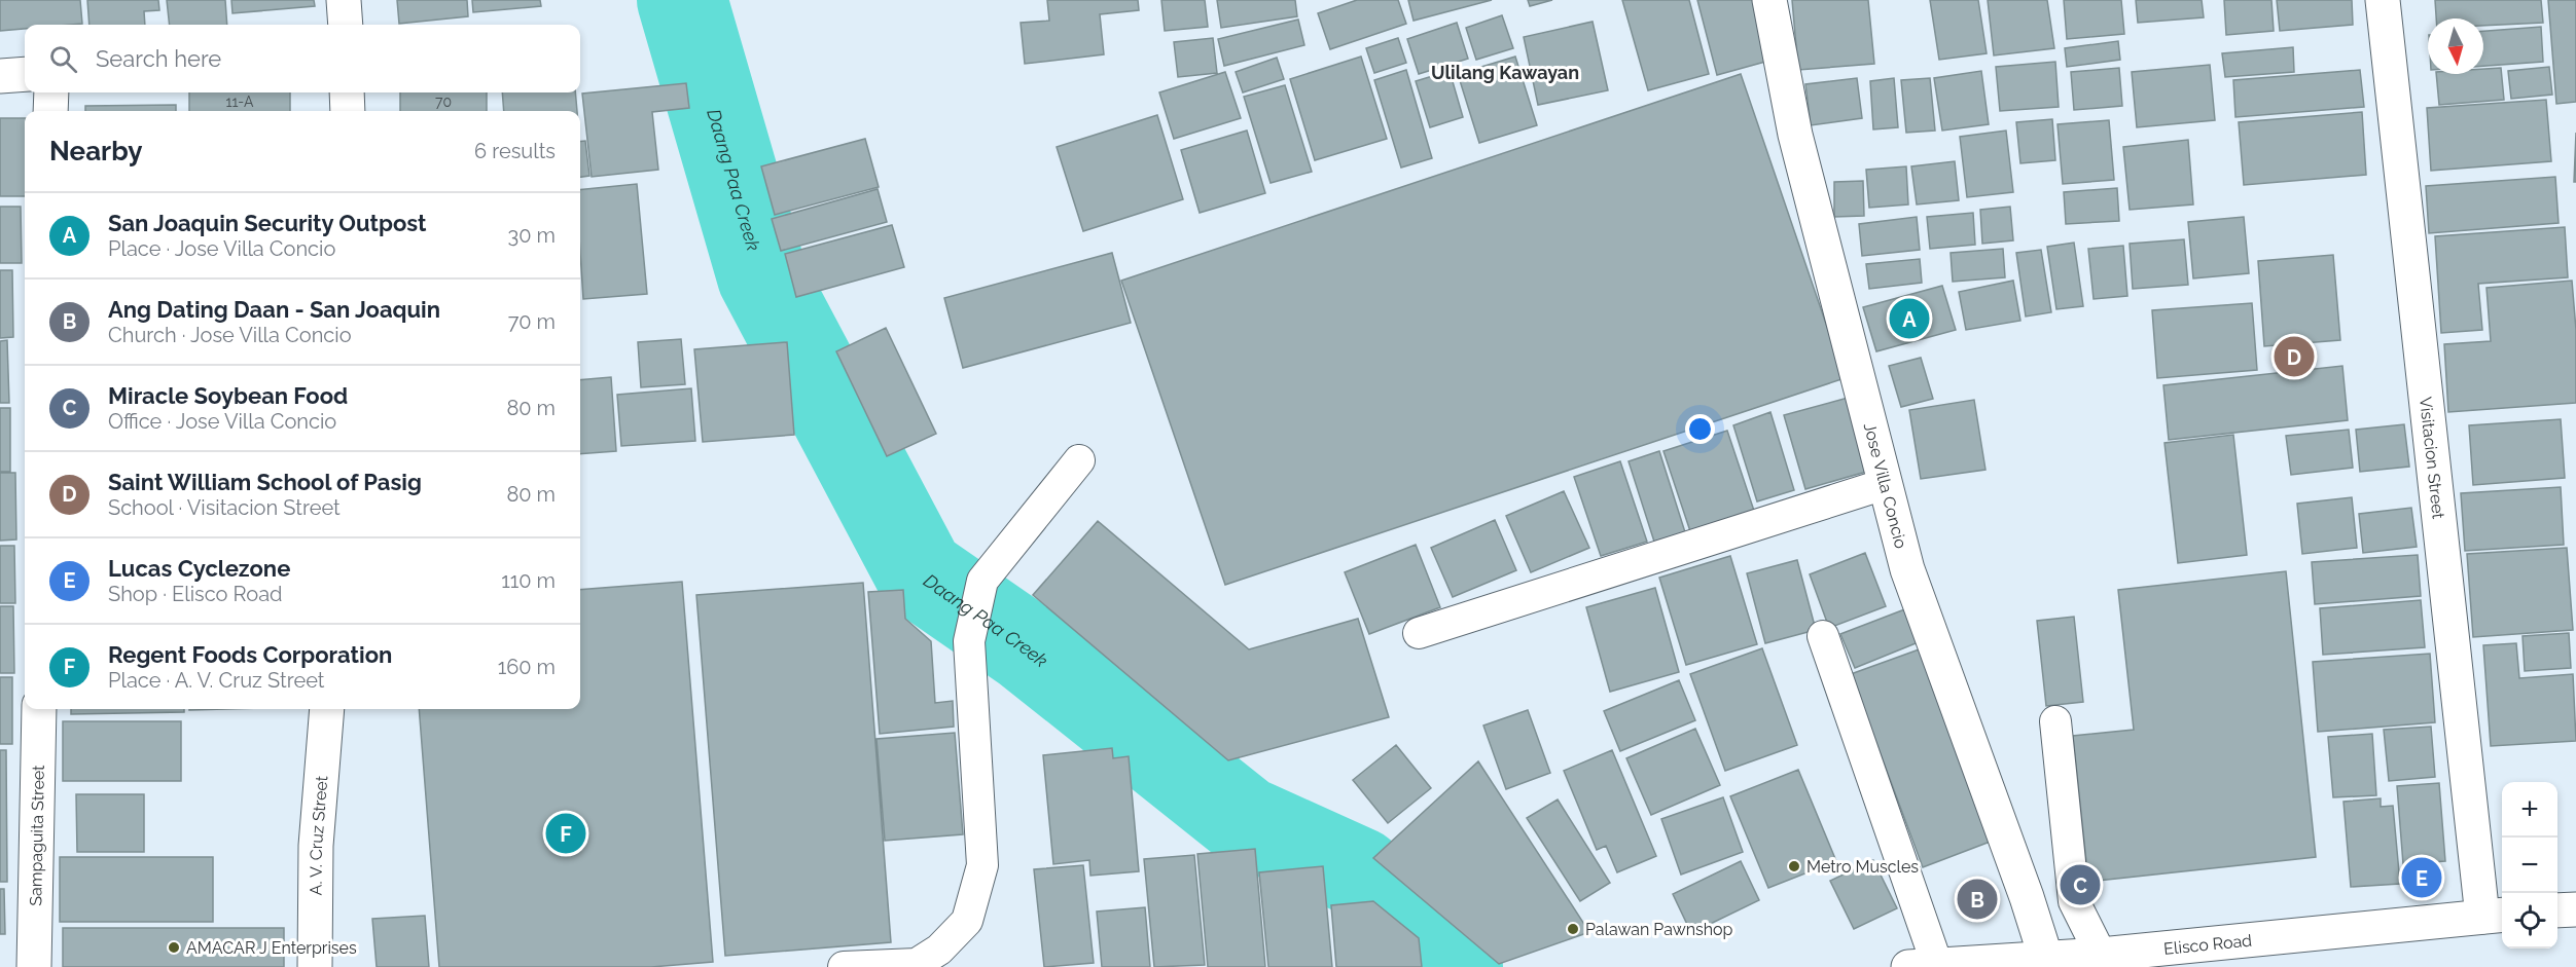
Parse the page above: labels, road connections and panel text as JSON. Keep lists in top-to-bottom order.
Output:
{
  "streets": {
    "street": [
      "Visitacion Street",
      "Jose Villa Concio",
      "Sampaguita Street",
      "A. V. Cruz Street",
      "Elisco Road"
    ]
  },
  "crossings": [
    ["Visitacion Street", "Elisco Road"],
    ["Jose Villa Concio", "Elisco Road"]
  ],
  "districts": ["Ulilang Kawayan"],
  "water": ["Daang Paa Creek"],
  "places": ["Metro Muscles", "Palawan Pawnshop", "AMACAR J Enterprises"],
  "house_numbers": ["11-A", "70"],
  "north": "bottom",
  "page": {
    "search": "Search here",
    "heading": ["Nearby", "6 results"],
    "list": [
      {
        "mark": "A",
        "name": "San Joaquin Security Outpost",
        "note": "Place · Jose Villa Concio",
        "value": "30 m"
      },
      {
        "mark": "B",
        "name": "Ang Dating Daan - San Joaquin",
        "note": "Church · Jose Villa Concio",
        "value": "70 m"
      },
      {
        "mark": "C",
        "name": "Miracle Soybean Food",
        "note": "Office · Jose Villa Concio",
        "value": "80 m"
      },
      {
        "mark": "D",
        "name": "Saint William School of Pasig",
        "note": "School · Visitacion Street",
        "value": "80 m"
      },
      {
        "mark": "E",
        "name": "Lucas Cyclezone",
        "note": "Shop · Elisco Road",
        "value": "110 m"
      },
      {
        "mark": "F",
        "name": "Regent Foods Corporation",
        "note": "Place · A. V. Cruz Street",
        "value": "160 m"
      }
    ],
    "pins": [
      "A",
      "D",
      "F",
      "E",
      "C",
      "B"
    ],
    "map_buttons": ["+", "−"]
  }
}
